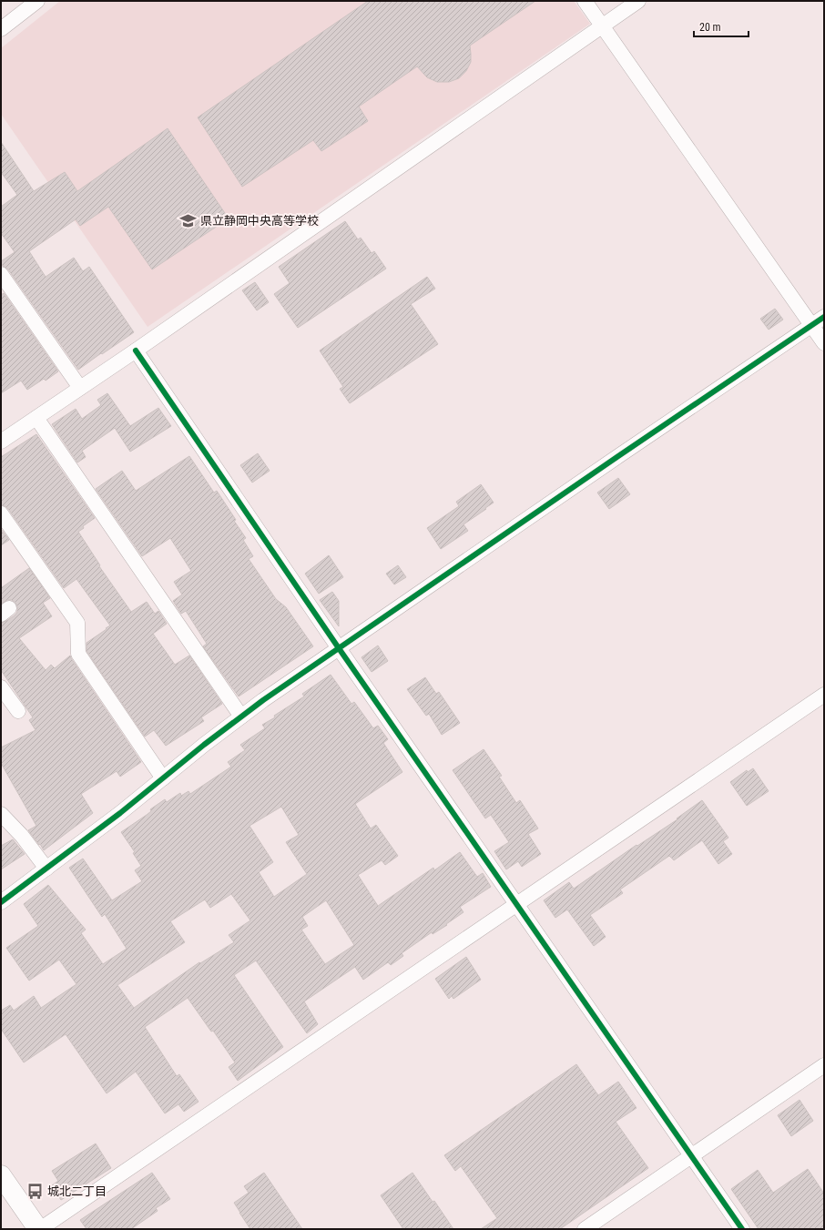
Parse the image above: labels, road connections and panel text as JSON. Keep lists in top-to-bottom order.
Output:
{
  "places": {
    "school or university": ["県立静岡中央高等学校"],
    "bus stop": ["城北二丁目"]
  },
  "scale_bar": "20 m"
}
